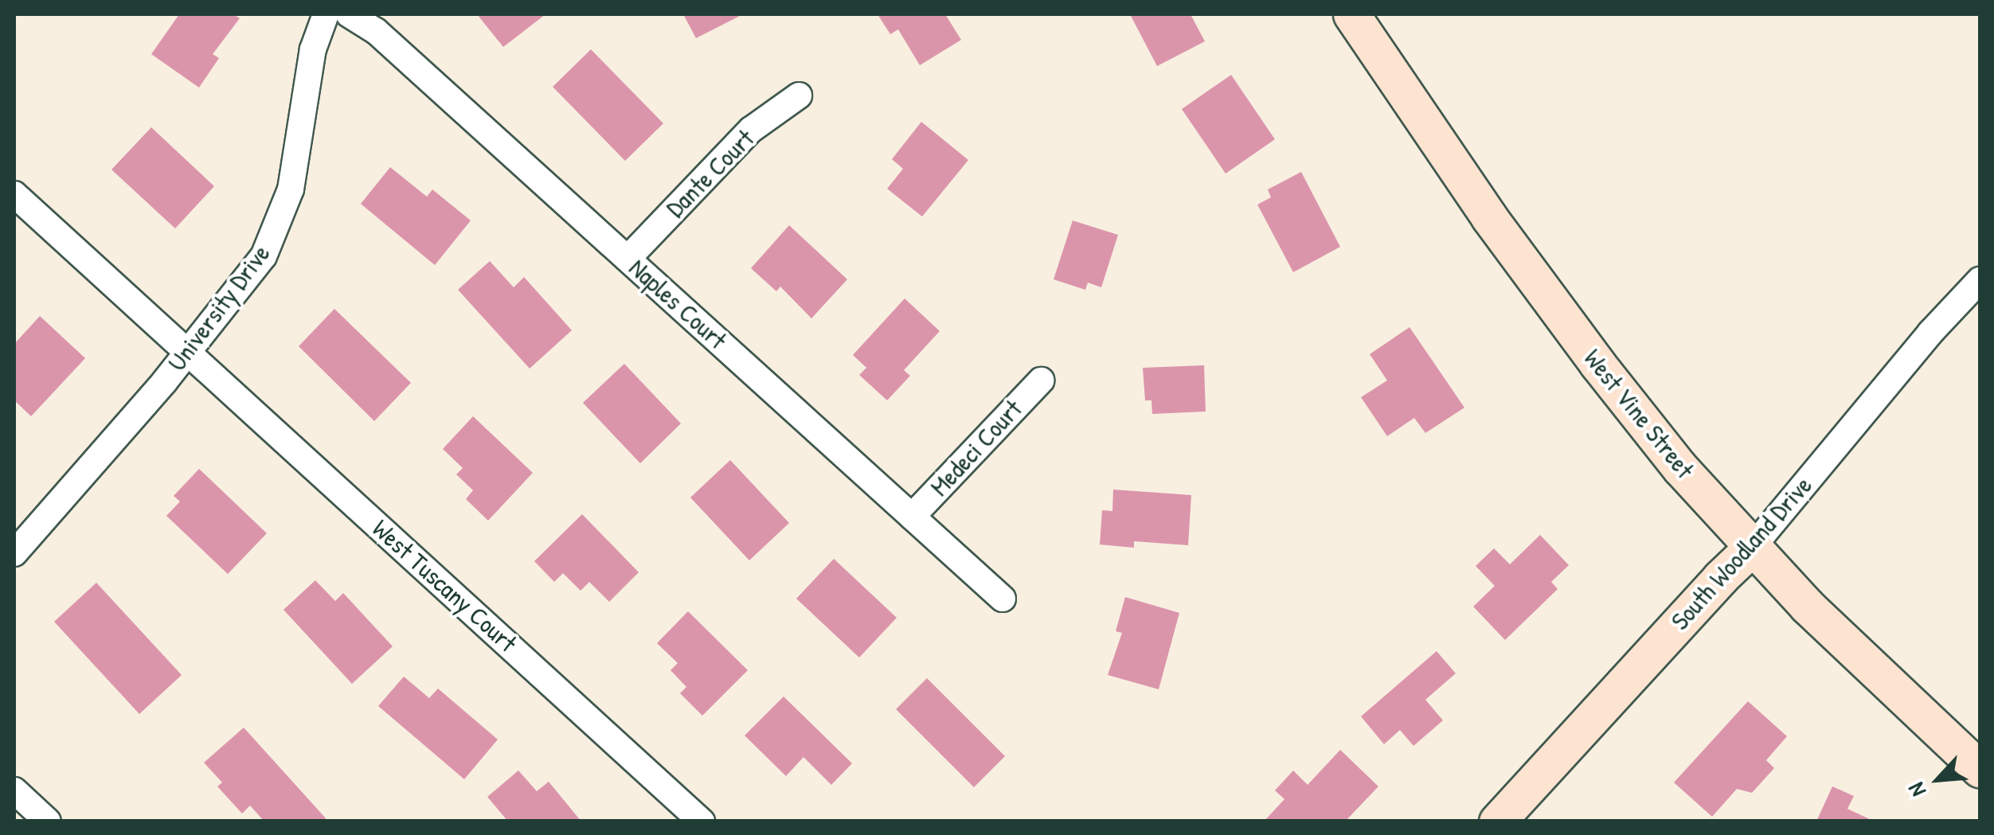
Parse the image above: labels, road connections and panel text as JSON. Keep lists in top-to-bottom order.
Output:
{
  "streets": {
    "main road": ["West Vine Street", "South Woodland Drive"],
    "street": [
      "Dante Court",
      "Naples Court",
      "University Drive",
      "Medeci Court",
      "West Tuscany Court"
    ]
  },
  "crossings": [
    ["Dante Court", "Naples Court"],
    ["Naples Court", "Medeci Court"],
    ["University Drive", "West Tuscany Court"],
    ["West Vine Street", "South Woodland Drive"]
  ],
  "north": "bottom left"
}
